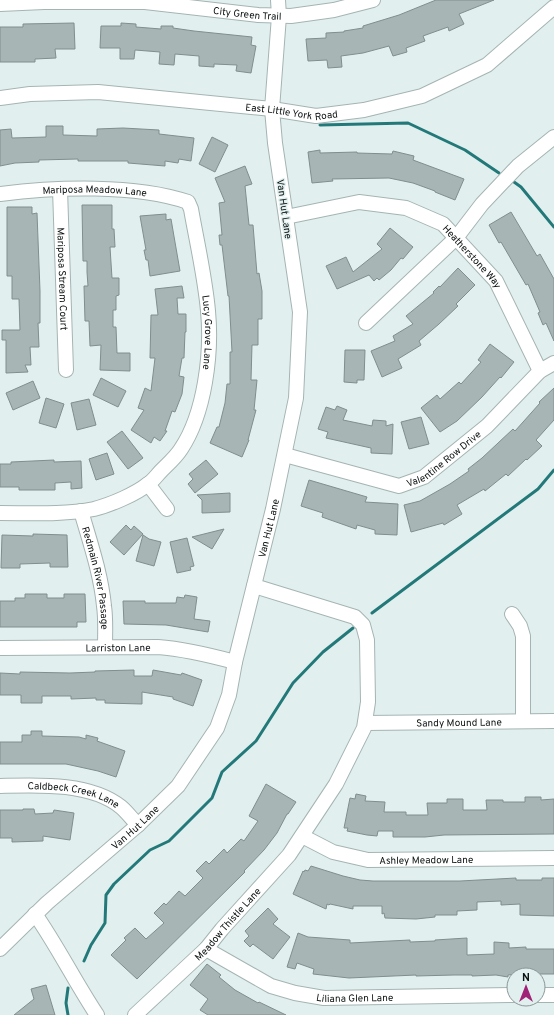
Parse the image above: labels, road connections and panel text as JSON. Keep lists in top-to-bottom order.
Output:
{
  "streets": {
    "street": [
      "City Green Trail",
      "East Little York Road",
      "Mariposa Meadow Lane",
      "Van Hut Lane",
      "Heatherstone Way",
      "Mariposa Stream Court",
      "Lucy Grove Lane",
      "Valentine Row Drive",
      "Redmain River Passage",
      "Larriston Lane",
      "Sandy Mound Lane",
      "Caldbeck Creek Lane",
      "Ashley Meadow Lane",
      "Meadow Thistle Lane",
      "Liliana Glen Lane"
    ]
  },
  "crossings": [
    ["City Green Trail", "Van Hut Lane"],
    ["East Little York Road", "Van Hut Lane"],
    ["Mariposa Meadow Lane", "Mariposa Stream Court"],
    ["Mariposa Meadow Lane", "Lucy Grove Lane"],
    ["Van Hut Lane", "Heatherstone Way"],
    ["Van Hut Lane", "Valentine Row Drive"],
    ["Van Hut Lane", "Larriston Lane"],
    ["Van Hut Lane", "Caldbeck Creek Lane"],
    ["Van Hut Lane", "Meadow Thistle Lane"],
    ["Heatherstone Way", "Valentine Row Drive"],
    ["Lucy Grove Lane", "Redmain River Passage"],
    ["Redmain River Passage", "Larriston Lane"],
    ["Sandy Mound Lane", "Meadow Thistle Lane"],
    ["Ashley Meadow Lane", "Meadow Thistle Lane"],
    ["Meadow Thistle Lane", "Liliana Glen Lane"]
  ],
  "north": "top"
}
